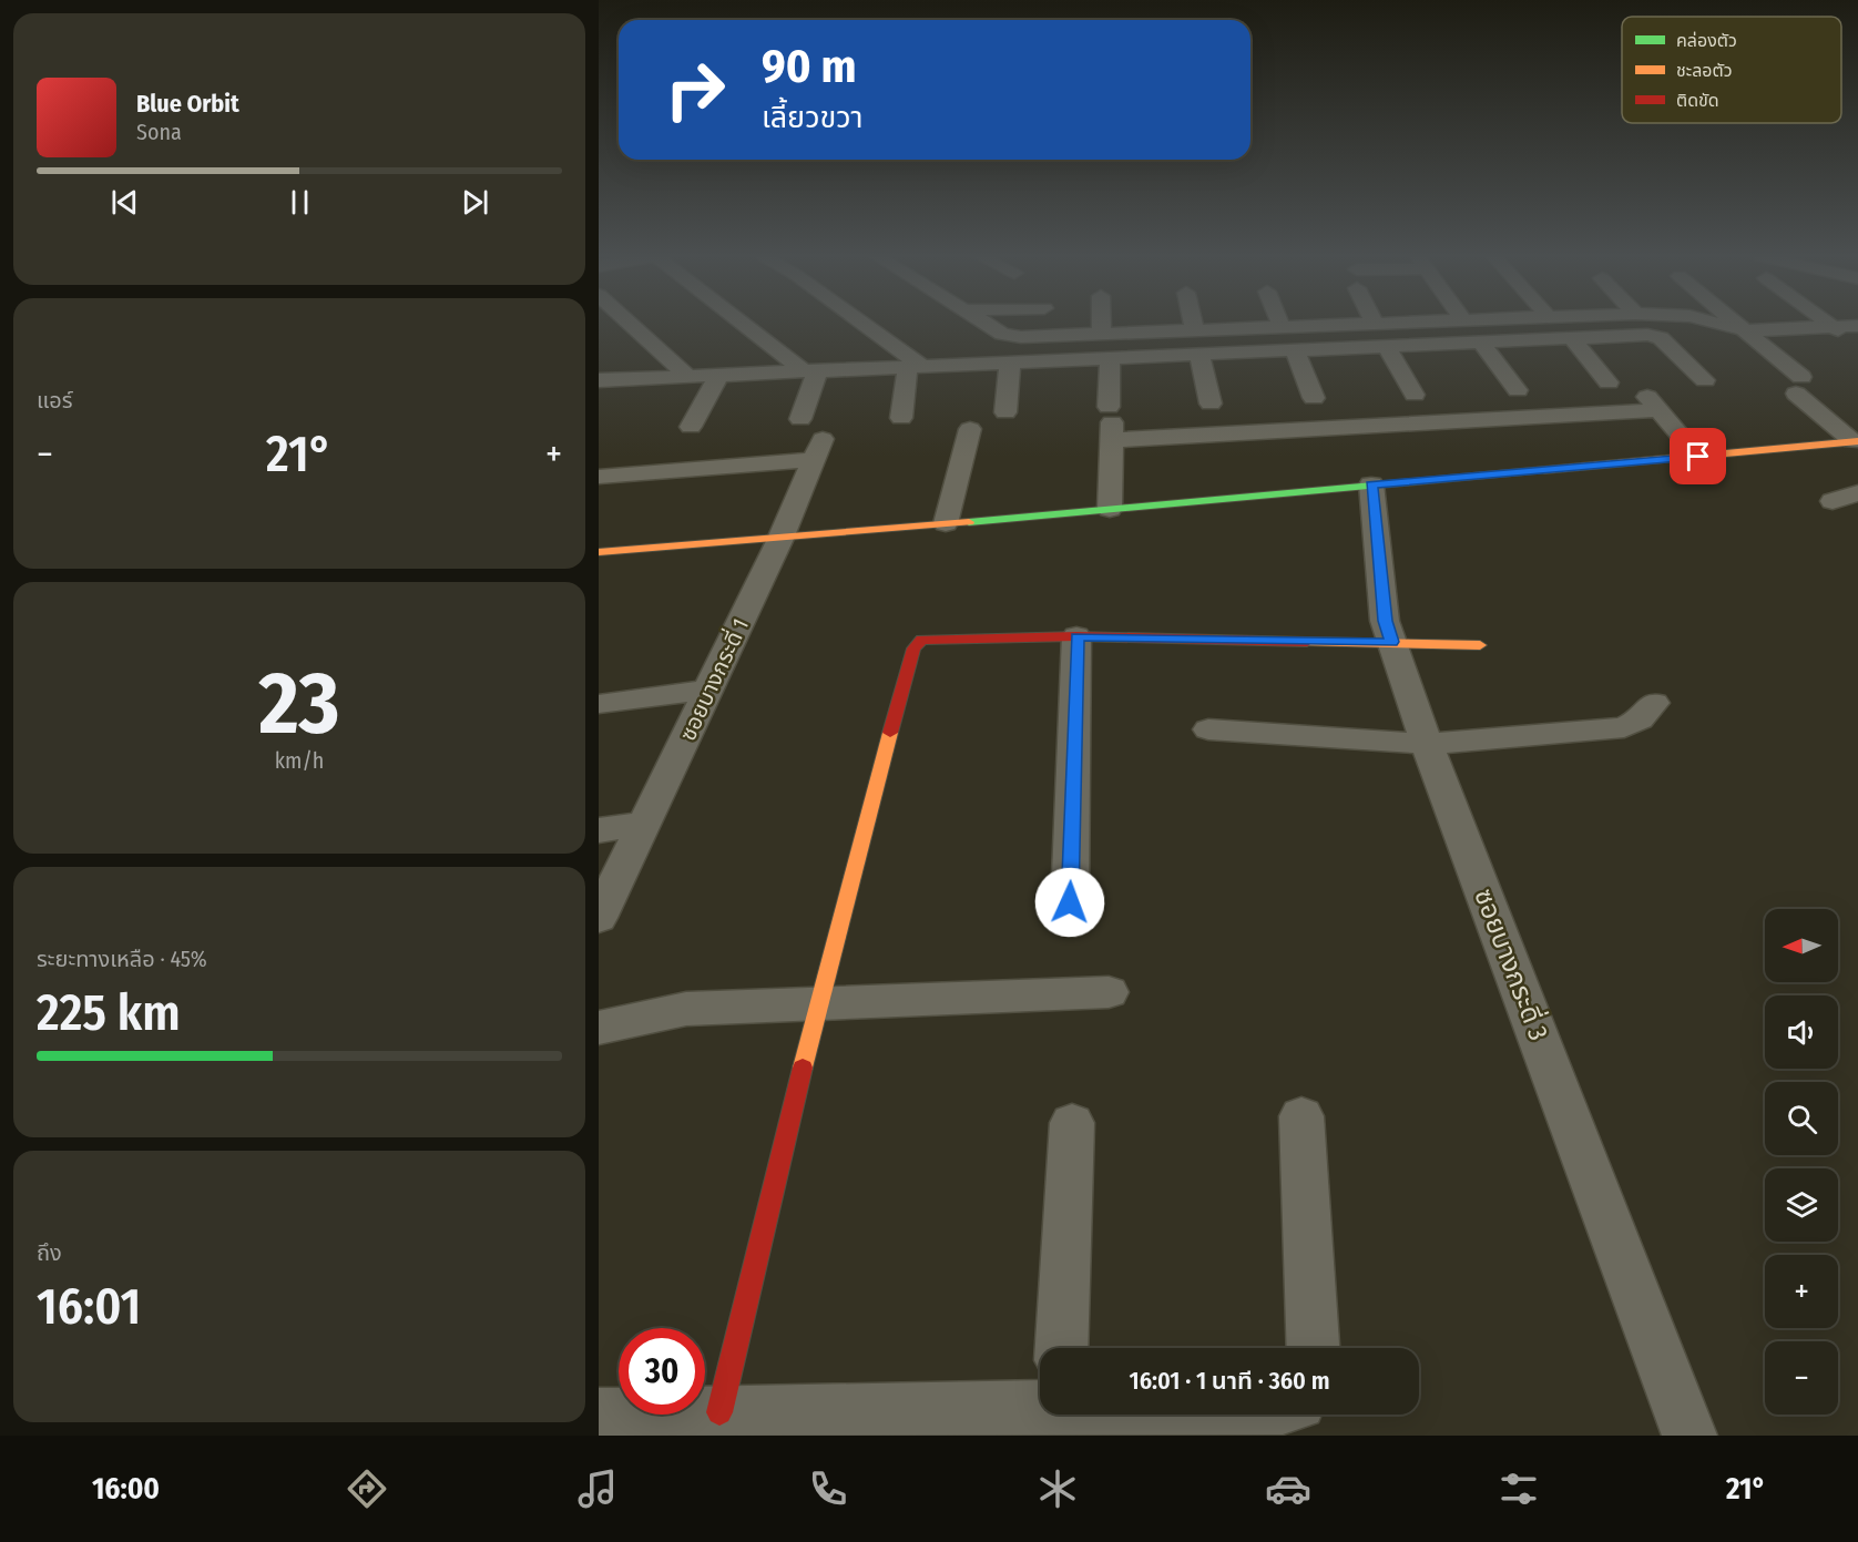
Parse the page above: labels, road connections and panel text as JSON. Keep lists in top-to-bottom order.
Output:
{
  "streets": {
    "street": ["ซอยบางกระดี่ 1", "ซอยบางกระดี่ 3"]
  },
  "legend": ["คล่องตัว", "ชะลอตัว", "ติดขัด"],
  "north": "left",
  "page": {
    "turn": ["90 m", "เลี้ยวขวา"],
    "song": ["Blue Orbit", "Sona"],
    "tile": [
      "แอร์",
      ["23", "km/h"],
      ["ระยะทางเหลือ · 45%", "225 km"],
      ["ถึง", "16:01"]
    ],
    "heat": ["−", "21°", "+"],
    "map_buttons": ["+", "−"],
    "limit": "30",
    "trip": "16:01 · 1 นาที · 360 m",
    "tabs": ["16:00", "21°"]
  }
}
